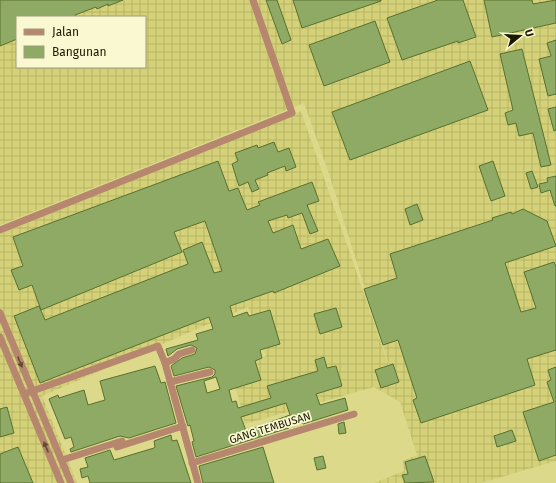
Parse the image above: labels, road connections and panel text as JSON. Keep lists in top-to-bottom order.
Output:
{
  "streets": {
    "street": ["GANG TEMBUSAN"]
  },
  "legend": ["Jalan", "Bangunan"],
  "north": "right"
}
